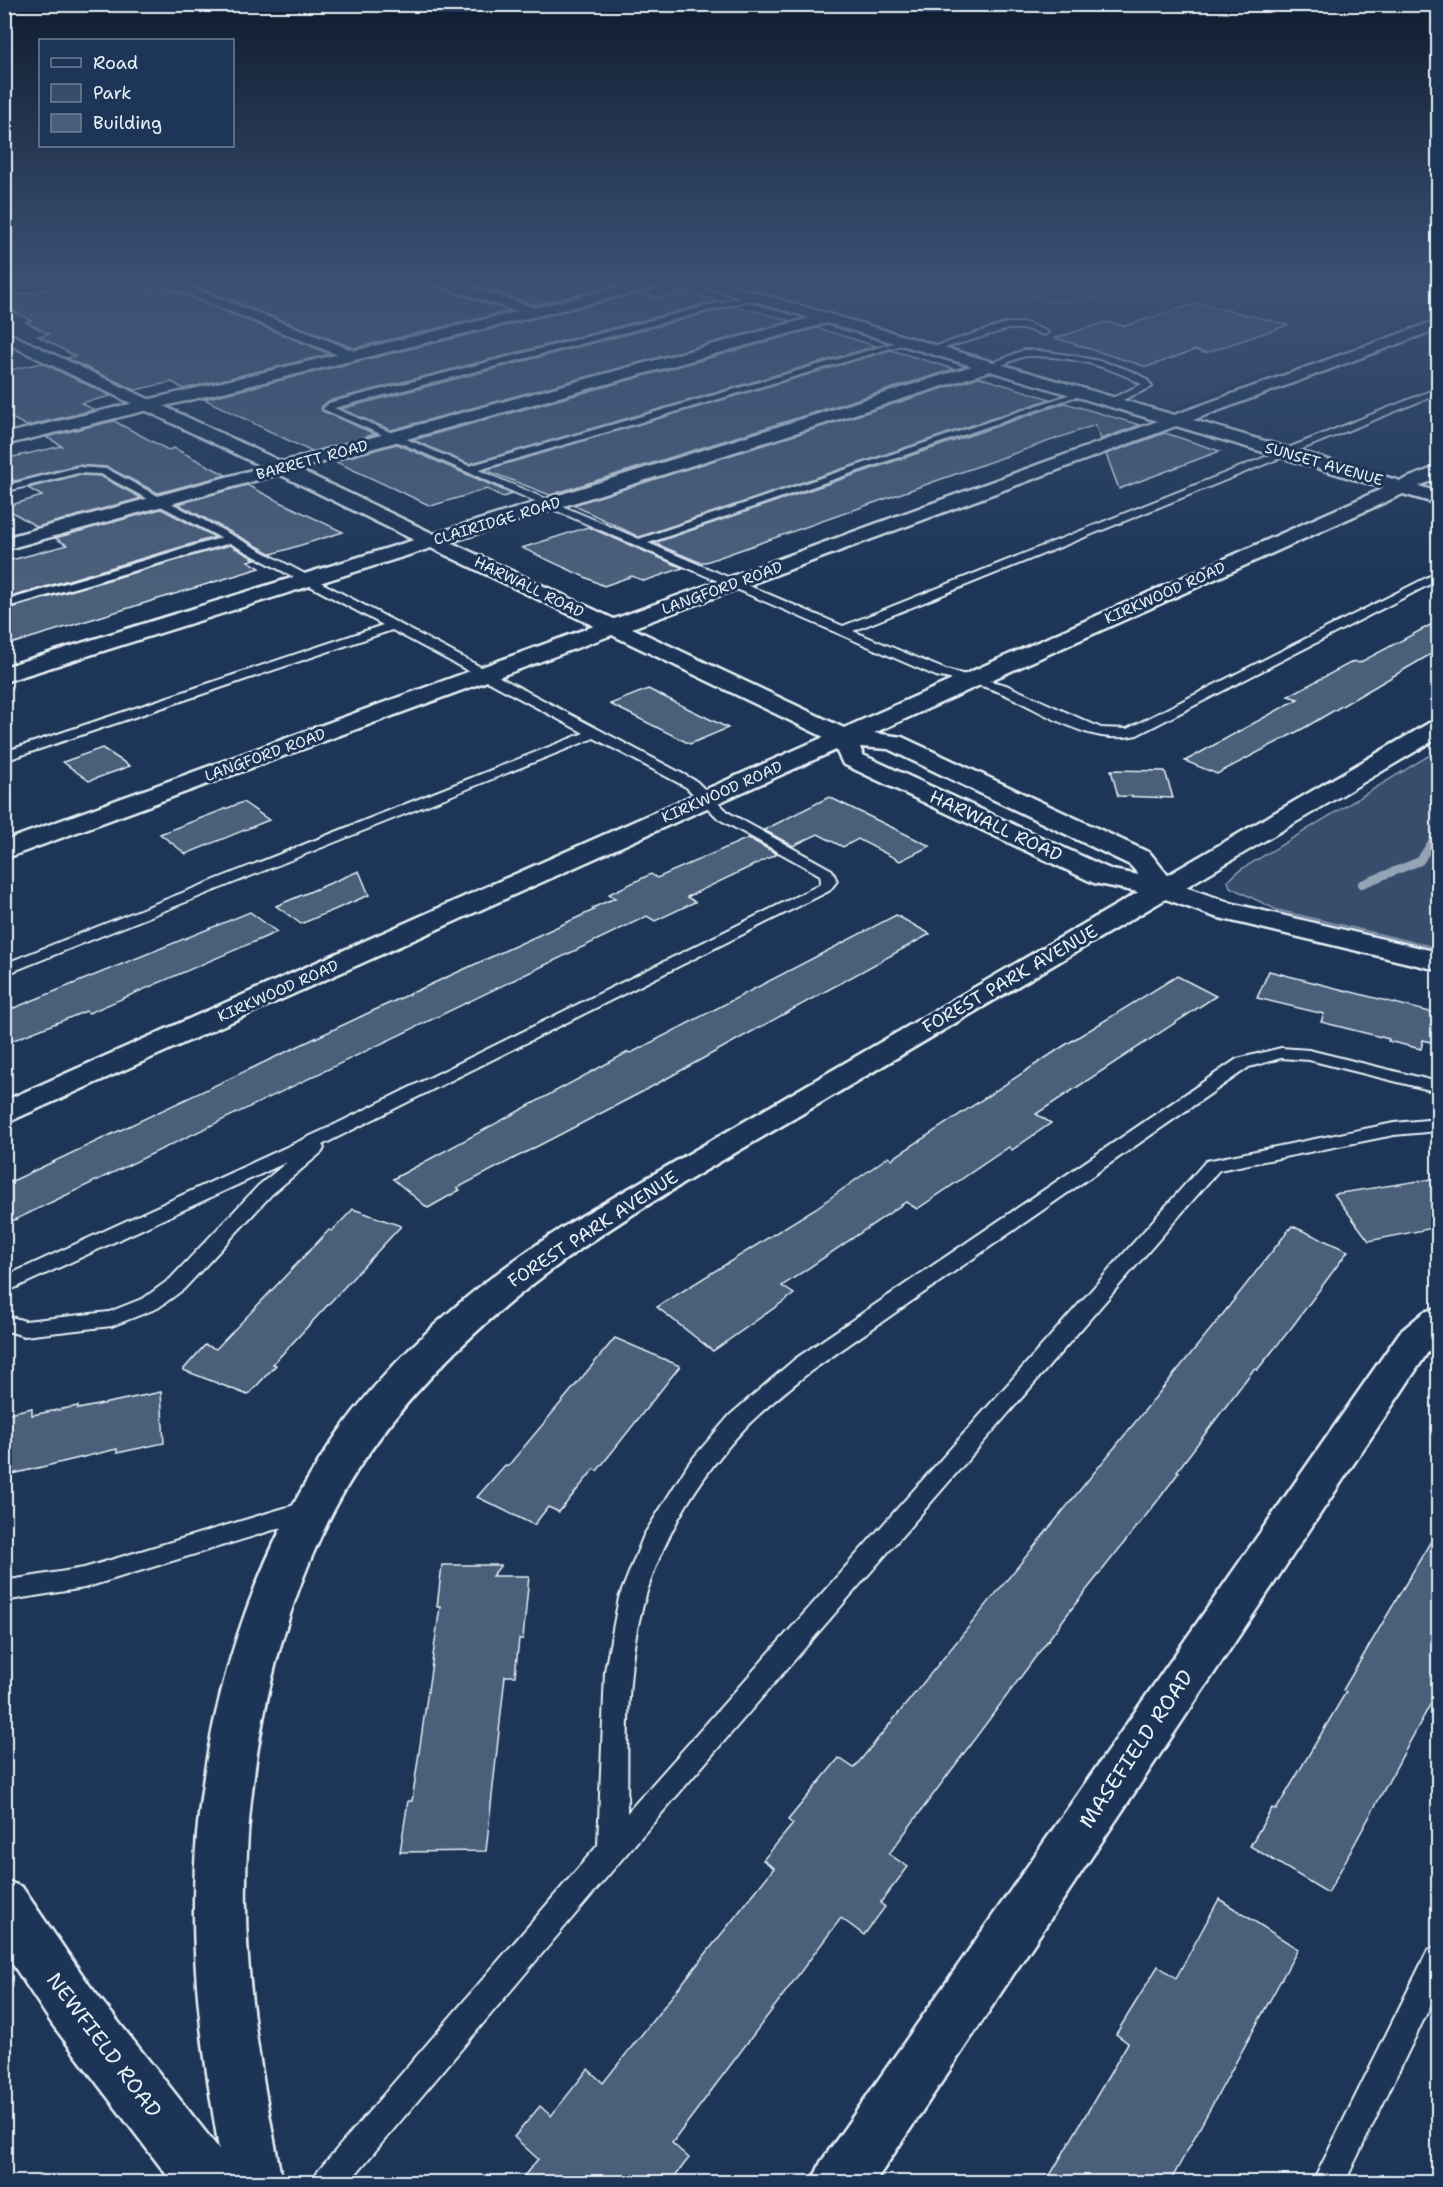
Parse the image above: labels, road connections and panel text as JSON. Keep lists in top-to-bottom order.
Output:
{
  "streets": {
    "street": [
      "BARRETT ROAD",
      "SUNSET AVENUE",
      "CLAIRIDGE ROAD",
      "HARWALL ROAD",
      "LANGFORD ROAD",
      "KIRKWOOD ROAD",
      "FOREST PARK AVENUE",
      "MASEFIELD ROAD",
      "NEWFIELD ROAD"
    ]
  },
  "crossings": [
    ["BARRETT ROAD", "HARWALL ROAD"],
    ["SUNSET AVENUE", "LANGFORD ROAD"],
    ["SUNSET AVENUE", "KIRKWOOD ROAD"],
    ["CLAIRIDGE ROAD", "HARWALL ROAD"],
    ["HARWALL ROAD", "LANGFORD ROAD"],
    ["HARWALL ROAD", "KIRKWOOD ROAD"],
    ["HARWALL ROAD", "FOREST PARK AVENUE"]
  ],
  "legend": ["Road", "Park", "Building"]
}
